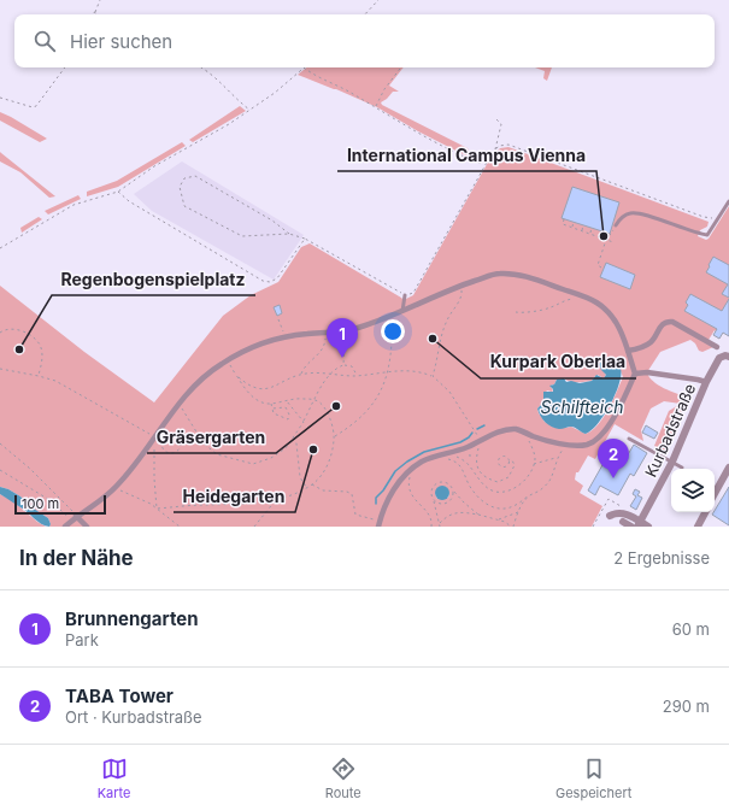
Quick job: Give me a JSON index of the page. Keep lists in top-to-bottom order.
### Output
{
  "streets": {
    "street": ["Kurbadstraße"]
  },
  "water": ["Schilfteich"],
  "places": [
    "International Campus Vienna",
    "Kurpark Oberlaa",
    "Regenbogenspielplatz",
    "Gräsergarten",
    "Heidegarten"
  ],
  "scale_bar": "100 m",
  "page": {
    "search": "Hier suchen",
    "pins": ["1", "2"],
    "scale": "100 m",
    "heading": ["In der Nähe", "2 Ergebnisse"],
    "list": [
      {
        "mark": "1",
        "name": "Brunnengarten",
        "note": "Park",
        "value": "60 m"
      },
      {
        "mark": "2",
        "name": "TABA Tower",
        "note": "Ort · Kurbadstraße",
        "value": "290 m"
      }
    ],
    "nav": ["Karte", "Route", "Gespeichert"]
  }
}
